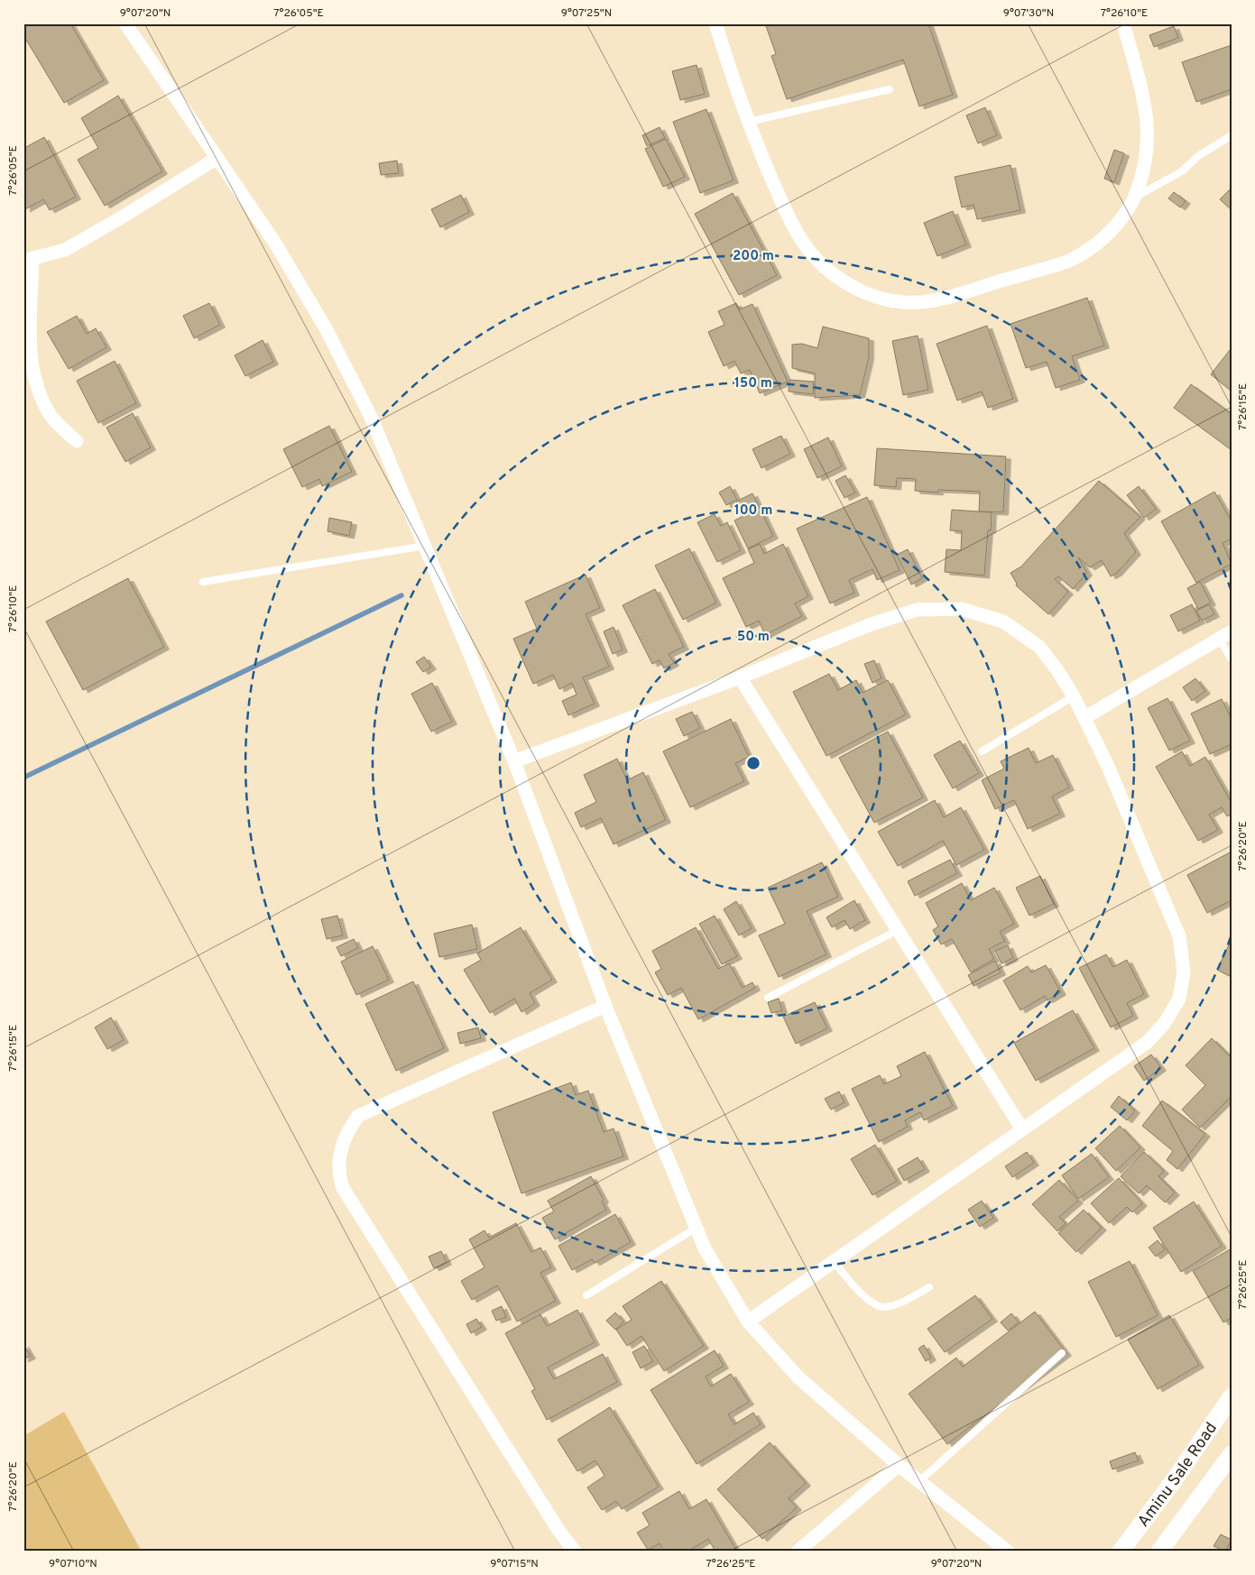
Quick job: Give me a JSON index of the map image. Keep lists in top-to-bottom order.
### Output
{
  "streets": {
    "street": ["Aminu Sale Road"]
  },
  "coordinates": [
    "9°07'20\"N",
    "7°26'05\"E",
    "9°07'25\"N",
    "9°07'30\"N",
    "7°26'10\"E",
    "7°26'15\"E",
    "7°26'20\"E",
    "7°26'25\"E",
    "9°07'10\"N",
    "9°07'15\"N"
  ],
  "rings": [
    "200 m",
    "150 m",
    "100 m",
    "50 m"
  ]
}
